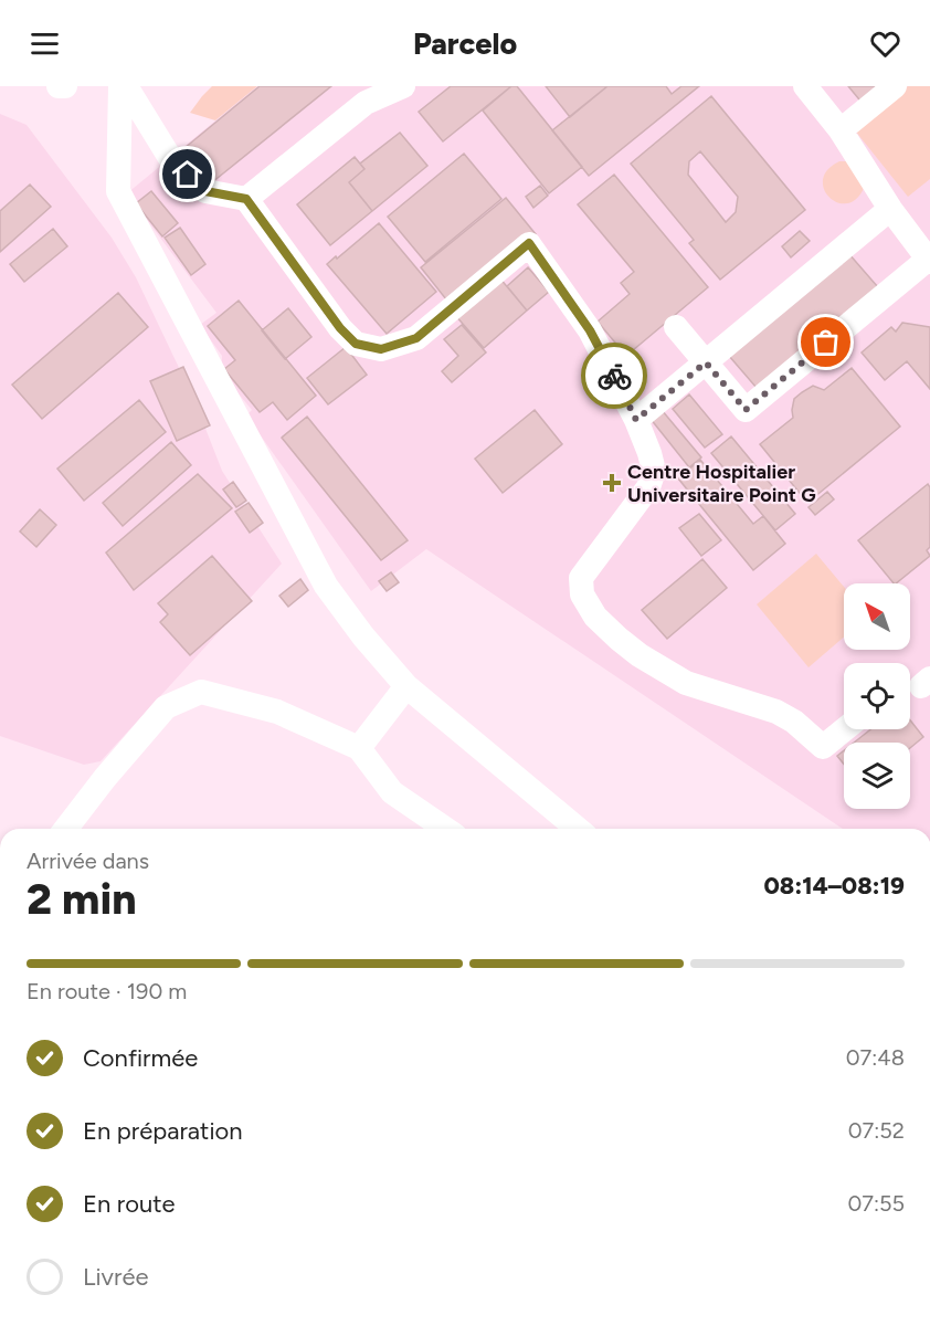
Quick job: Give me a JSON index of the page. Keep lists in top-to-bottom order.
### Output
{
  "places": {
    "health": ["Centre Hospitalier Universitaire Point G"]
  },
  "north": "top left",
  "page": {
    "header": "Parcelo",
    "heading": ["2 min", "Arrivée dans", "08:14–08:19"],
    "bar": "En route · 190 m",
    "list": [
      ["Confirmée", "07:48"],
      ["En préparation", "07:52"],
      ["En route", "07:55"],
      "Livrée"
    ]
  }
}
